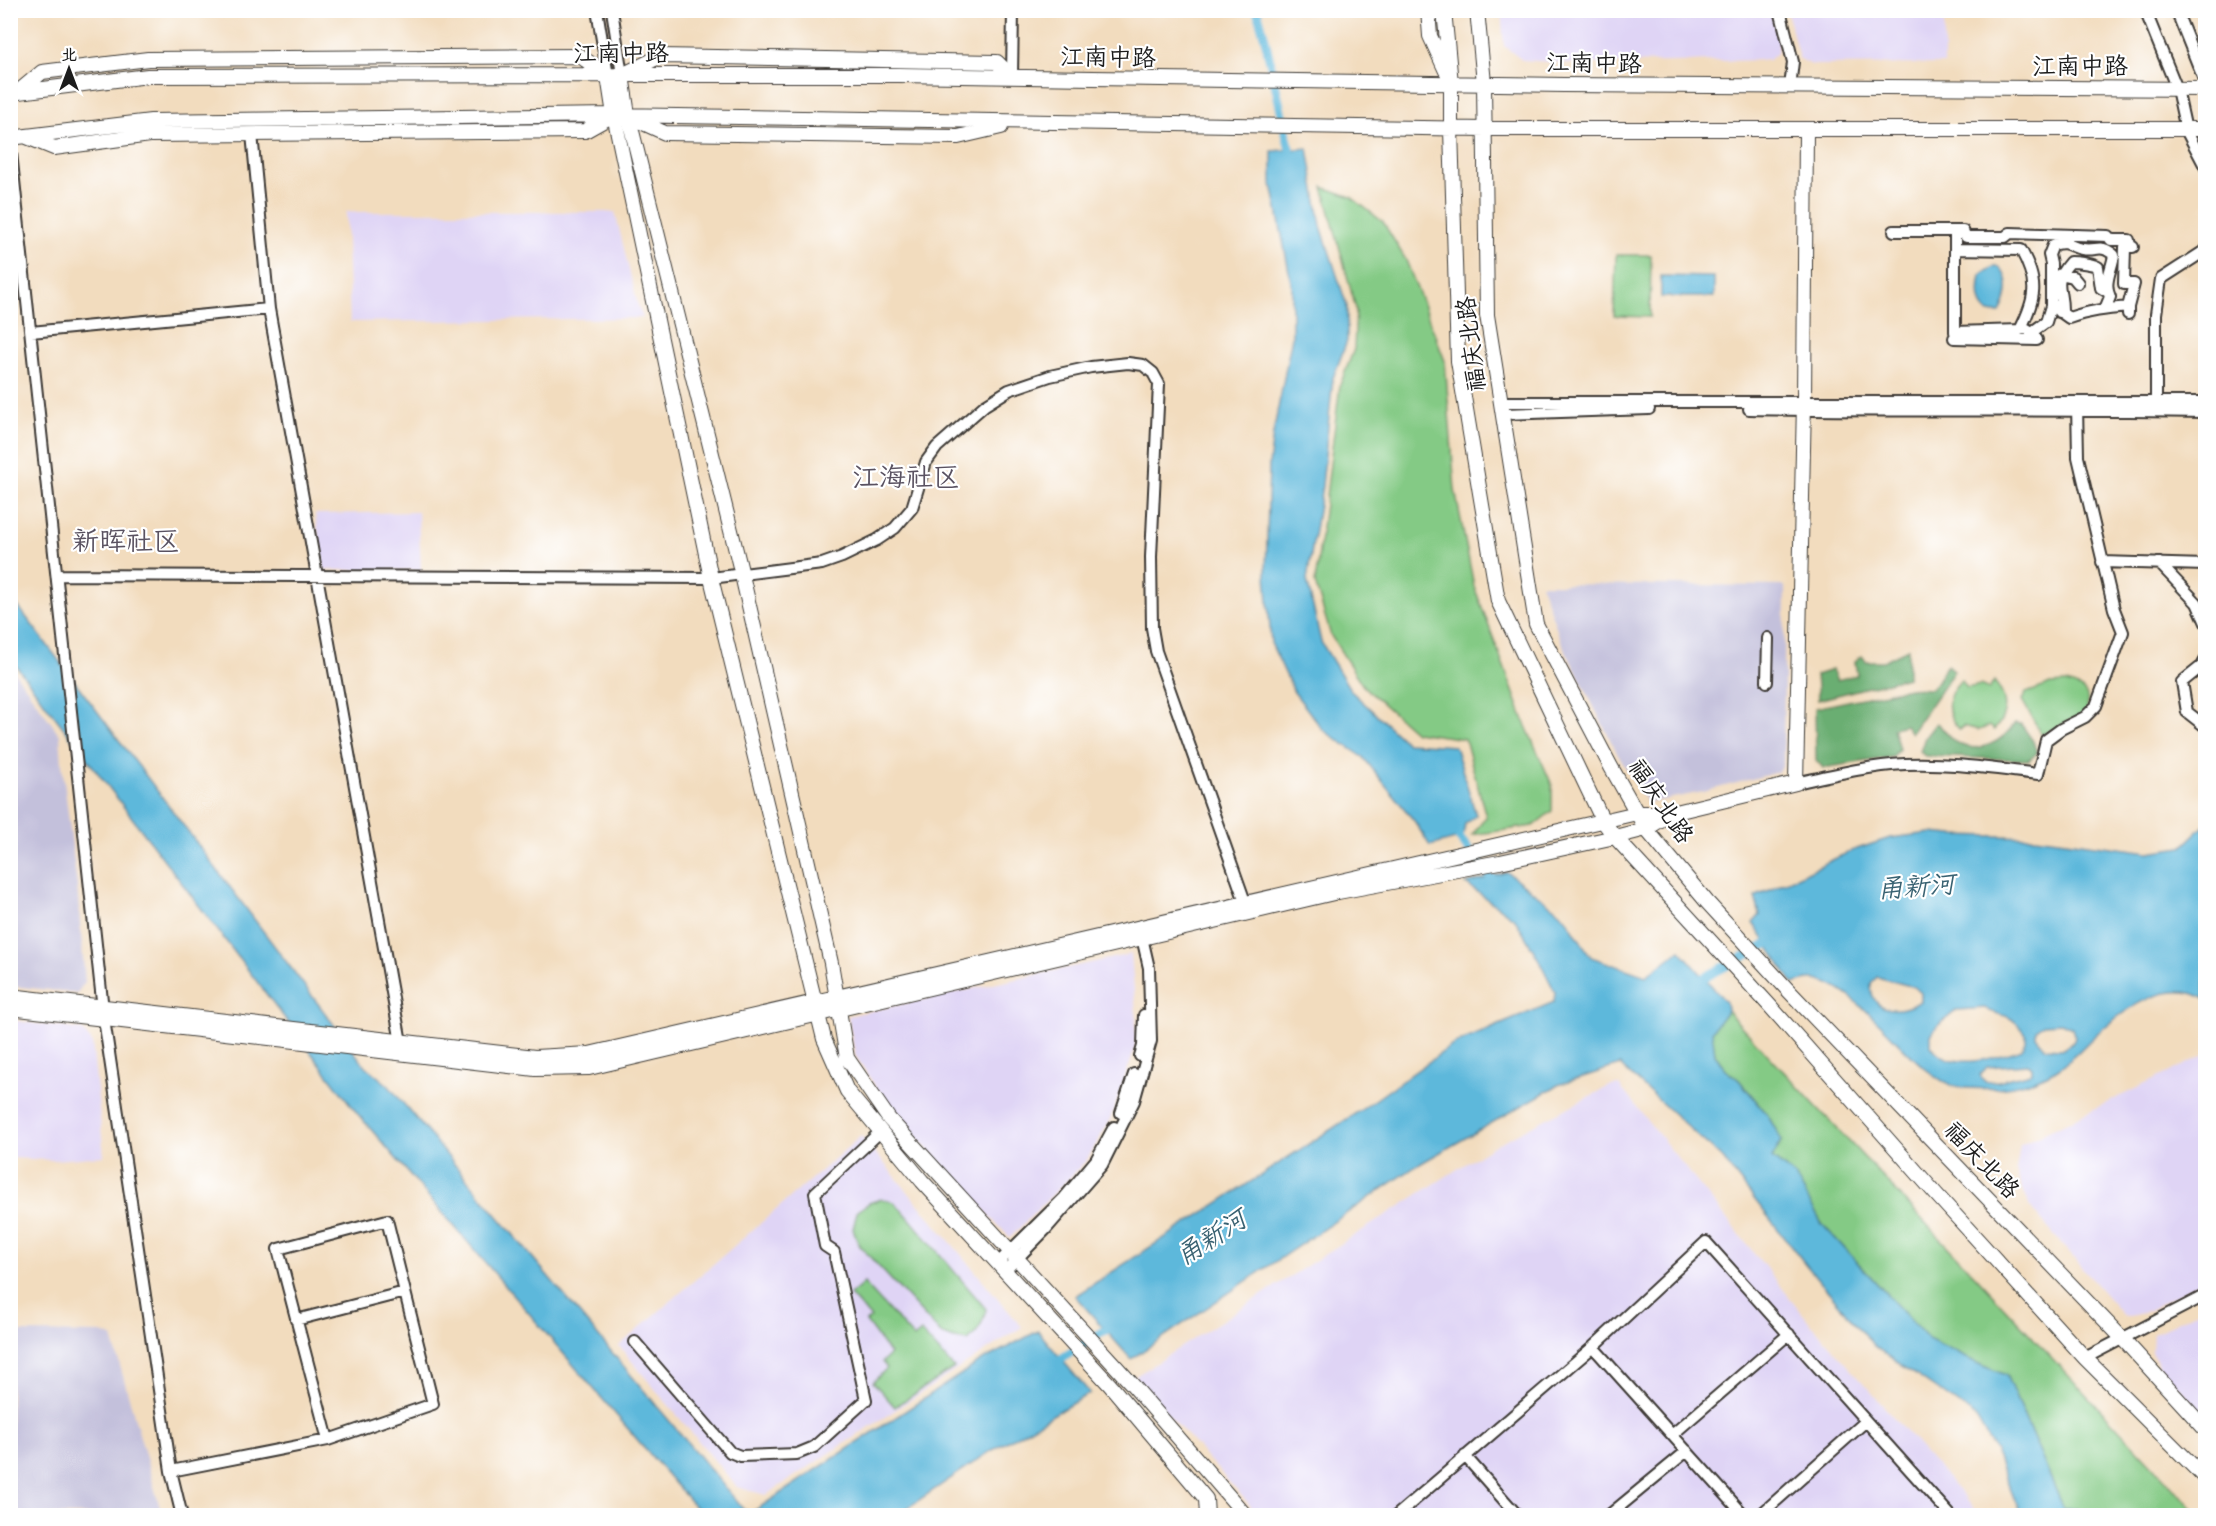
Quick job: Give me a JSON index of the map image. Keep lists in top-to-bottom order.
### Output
{
  "streets": {
    "main road": ["江南中路", "福庆北路"]
  },
  "crossings": [
    ["江南中路", "福庆北路"]
  ],
  "districts": ["江海社区", "新晖社区"],
  "water": ["甬新河"],
  "north": "top"
}
